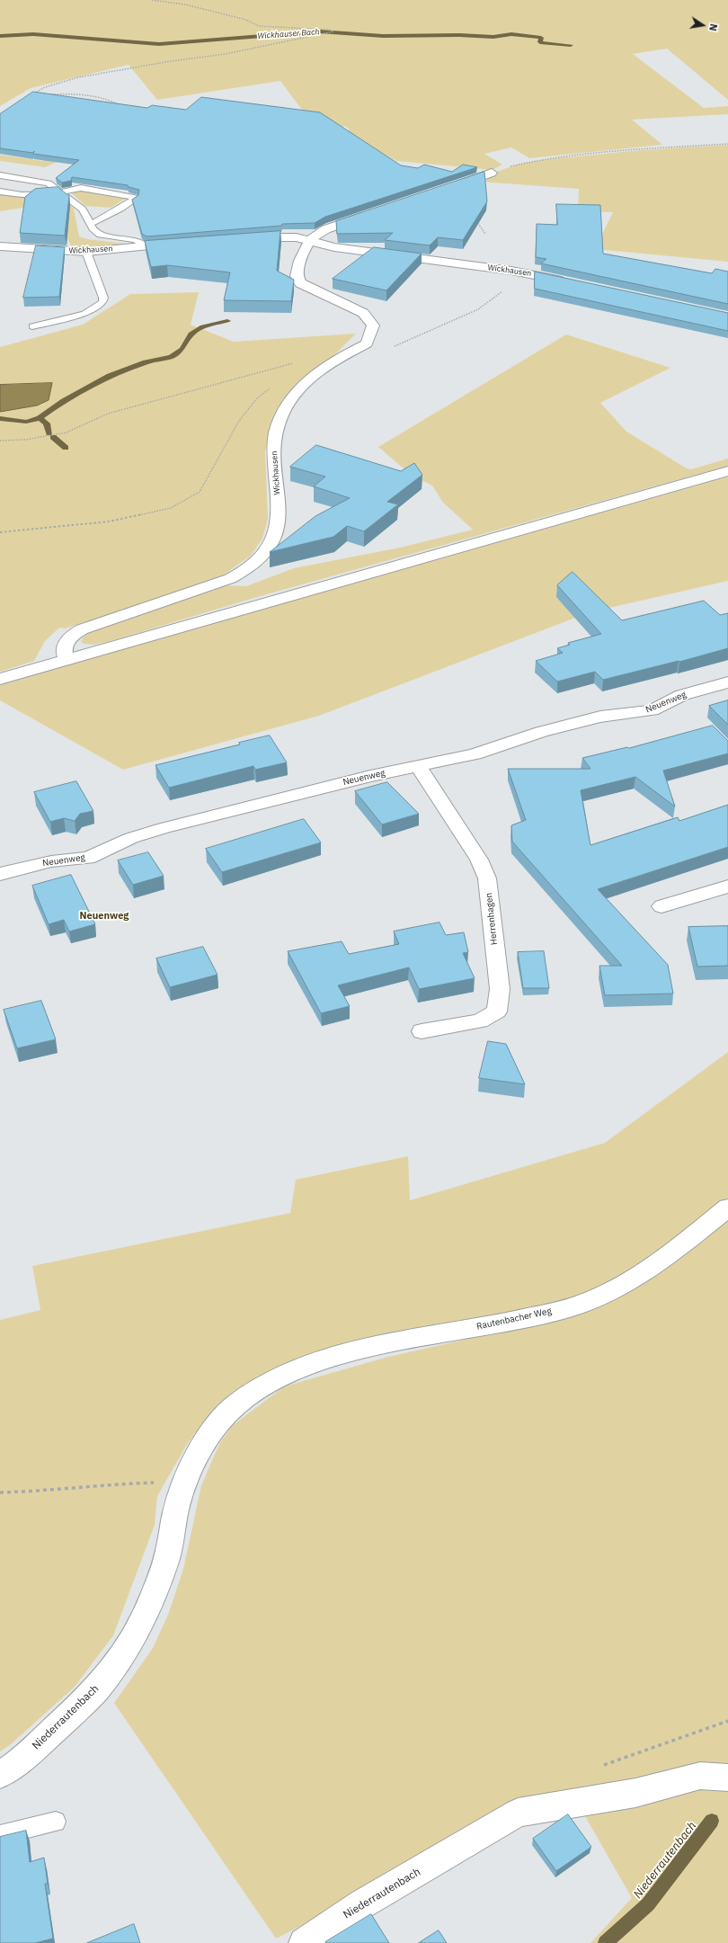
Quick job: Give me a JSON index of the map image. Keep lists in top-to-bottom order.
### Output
{
  "streets": {
    "street": [
      "Wickhausen",
      "Neuenweg",
      "Herrenhagen",
      "Rautenbacher Weg",
      "Niederrautenbach"
    ]
  },
  "crossings": [
    ["Neuenweg", "Herrenhagen"],
    ["Rautenbacher Weg", "Niederrautenbach"]
  ],
  "districts": ["Neuenweg"],
  "water": ["Wickhauser Bach", "Niederrautenbach"],
  "north": "right"
}
